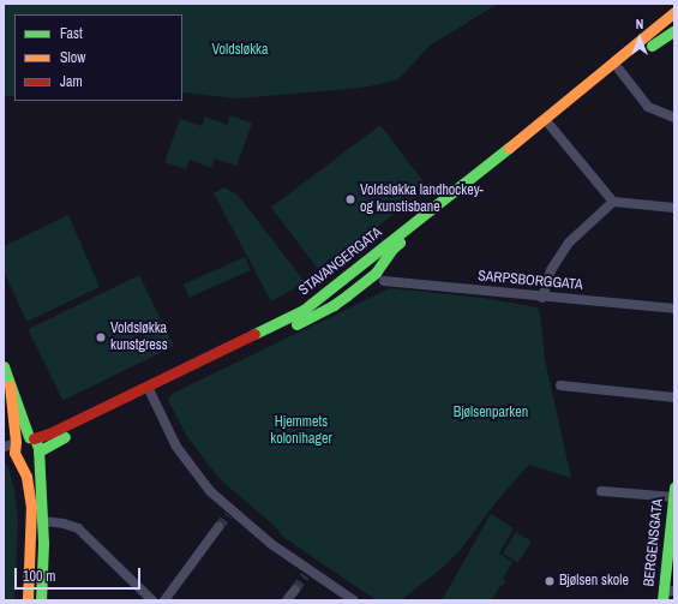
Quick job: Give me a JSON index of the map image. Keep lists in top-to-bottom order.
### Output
{
  "streets": {
    "main road": ["STAVANGERGATA", "BERGENSGATA"],
    "street": ["SARPSBORGGATA"]
  },
  "crossings": [
    ["STAVANGERGATA", "SARPSBORGGATA"]
  ],
  "parks": ["Voldsløkka", "Bjølsenparken", "Hjemmets kolonihager"],
  "places": ["Voldsløkka landhockey- og kunstisbane", "Voldsløkka kunstgress", "Bjølsen skole"],
  "legend": ["Fast", "Slow", "Jam"],
  "scale_bar": "100 m",
  "north": "top"
}
